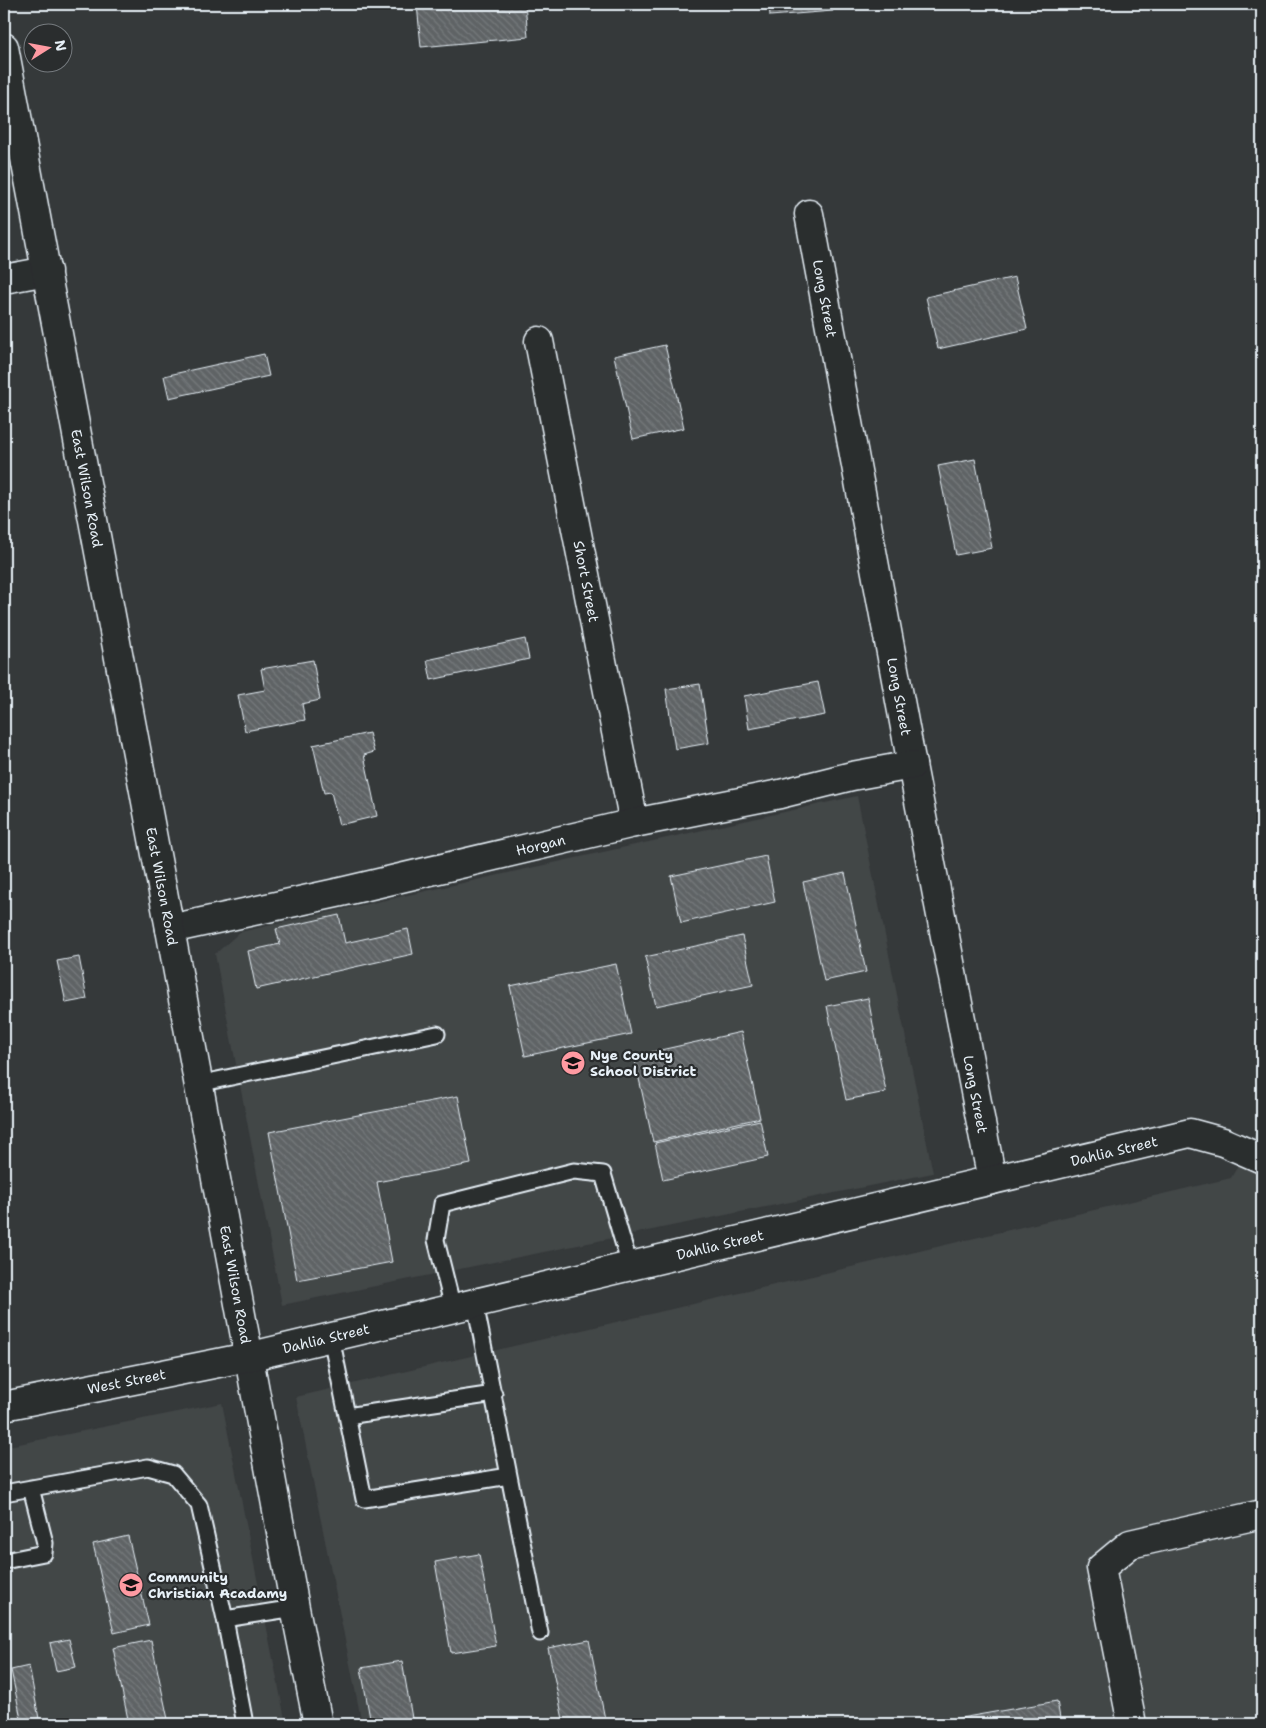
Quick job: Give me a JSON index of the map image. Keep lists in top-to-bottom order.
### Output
{
  "streets": {
    "street": [
      "Long Street",
      "East Wilson Road",
      "Short Street",
      "Horgan",
      "Dahlia Street",
      "West Street"
    ]
  },
  "crossings": [
    ["Long Street", "Horgan"],
    ["Long Street", "Dahlia Street"],
    ["East Wilson Road", "Horgan"],
    ["East Wilson Road", "Dahlia Street"],
    ["East Wilson Road", "West Street"],
    ["Short Street", "Horgan"],
    ["Dahlia Street", "West Street"]
  ],
  "places": {
    "school or university": ["Nye County School District", "Community Christian Acadamy"]
  },
  "north": "right"
}
